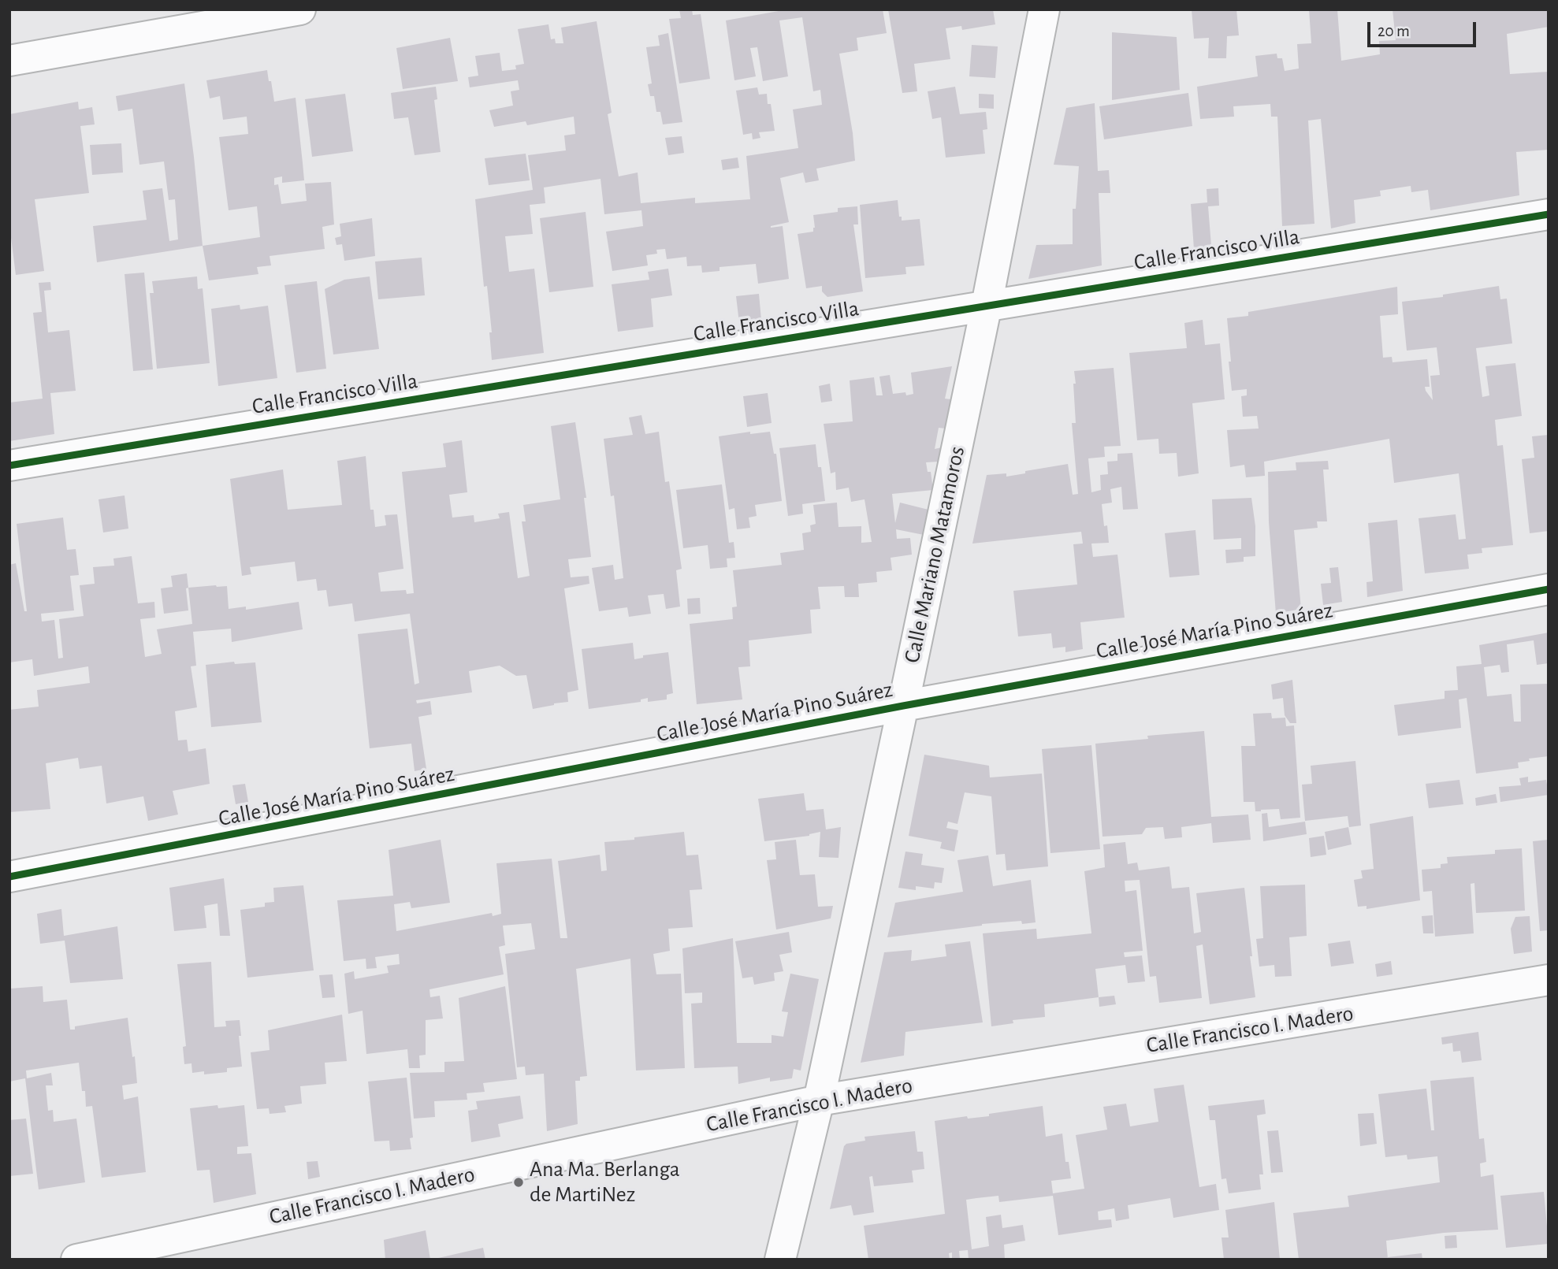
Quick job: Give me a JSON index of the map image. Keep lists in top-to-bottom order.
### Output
{
  "streets": {
    "street": [
      "Calle Francisco Villa",
      "Calle Mariano Matamoros",
      "Calle José María Pino Suárez",
      "Calle Francisco I. Madero"
    ]
  },
  "crossings": [
    ["Calle Francisco Villa", "Calle Mariano Matamoros"],
    ["Calle Mariano Matamoros", "Calle José María Pino Suárez"],
    ["Calle Mariano Matamoros", "Calle Francisco I. Madero"]
  ],
  "places": ["Ana Ma. Berlanga de MartiNez"],
  "scale_bar": "20 m"
}
